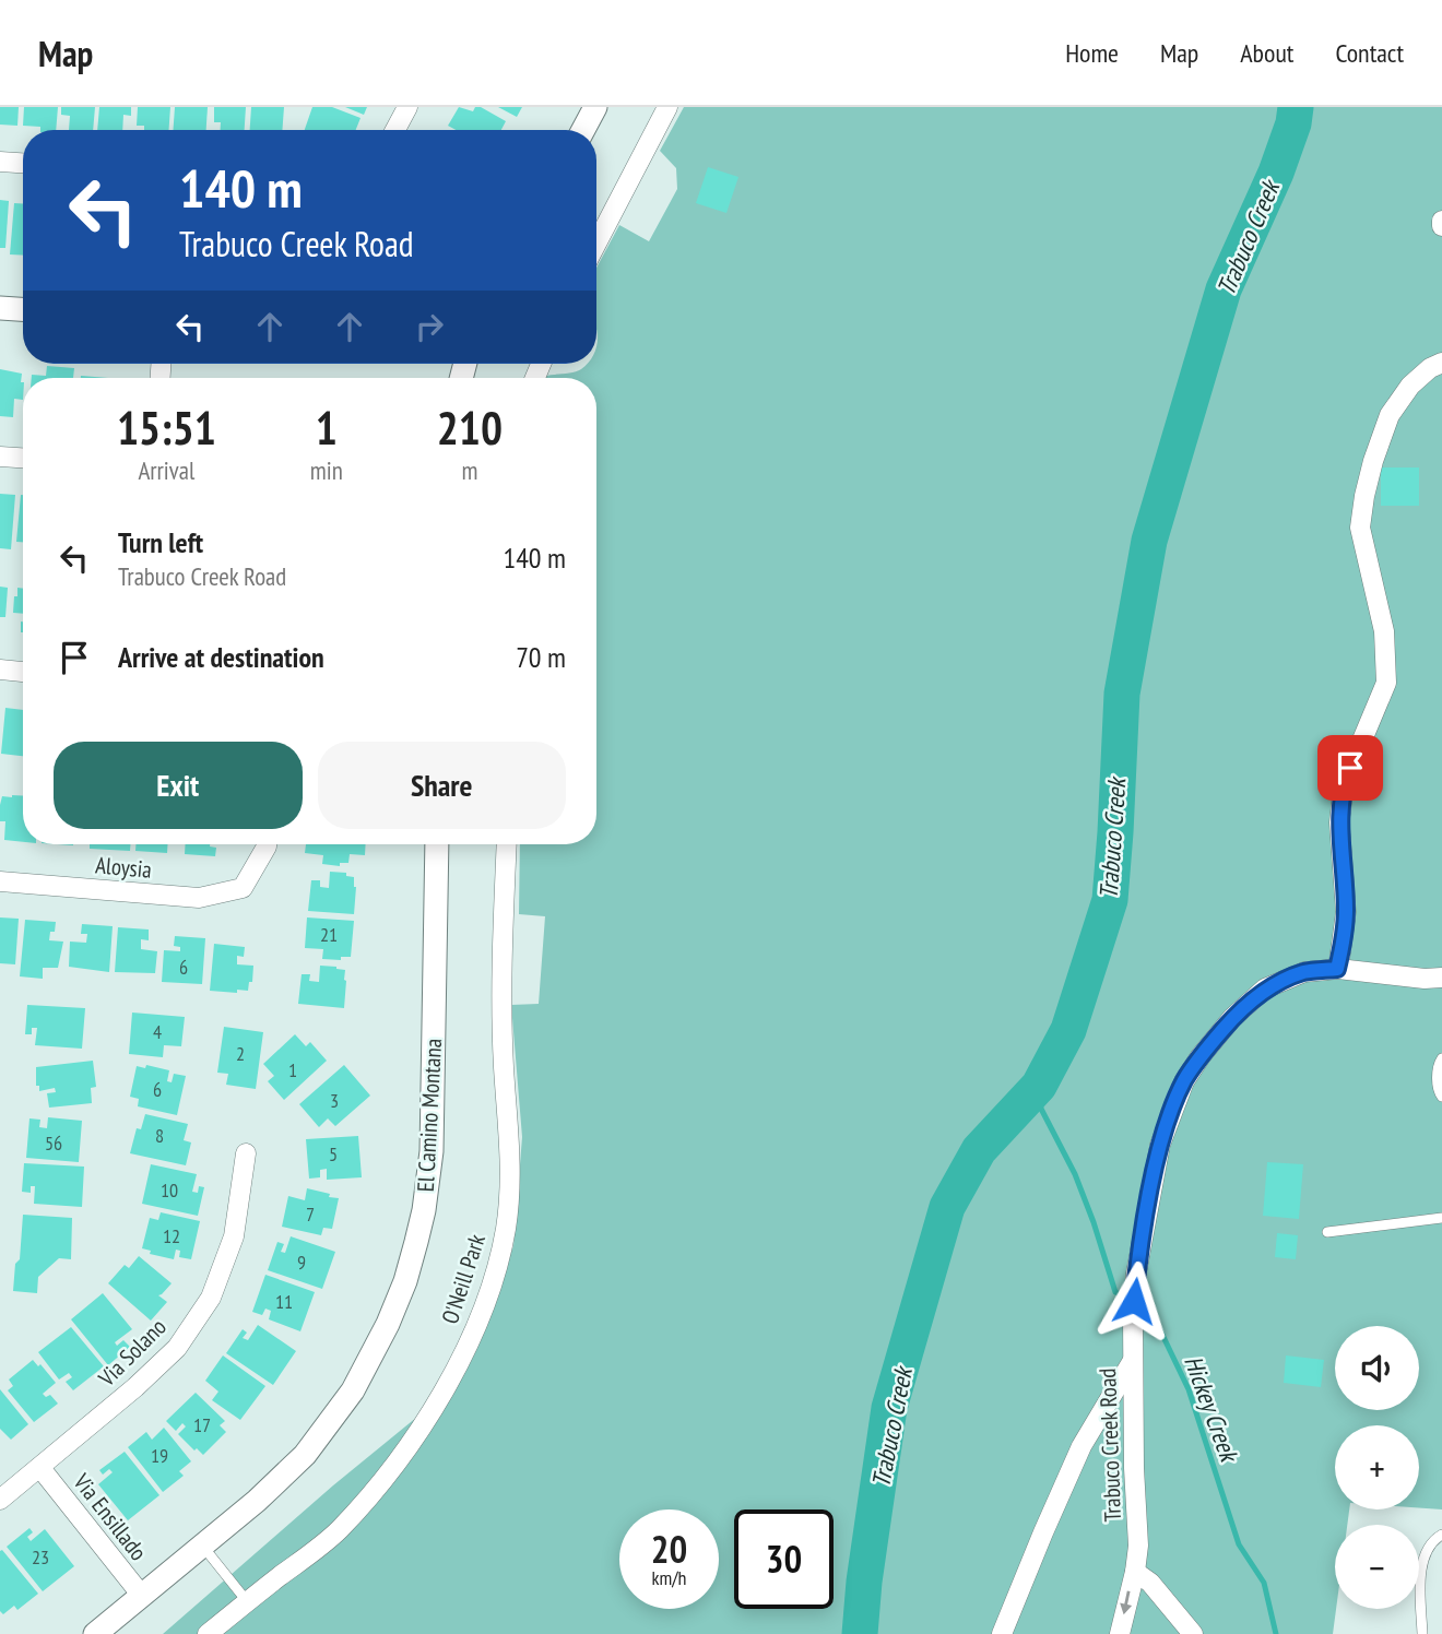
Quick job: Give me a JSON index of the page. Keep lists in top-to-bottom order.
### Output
{
  "streets": {
    "street": [
      "Aloysia",
      "El Camino Montana",
      "O'Neill Park",
      "Via Solano",
      "Trabuco Creek Road",
      "Via Ensillado"
    ]
  },
  "crossings": [
    ["El Camino Montana", "Via Ensillado"],
    ["Via Solano", "Via Ensillado"]
  ],
  "water": ["Trabuco Creek", "Hickey Creek"],
  "house_numbers": [
    "21",
    "6",
    "4",
    "2",
    "1",
    "6",
    "3",
    "8",
    "56",
    "5",
    "10",
    "7",
    "12",
    "9",
    "11",
    "17",
    "19",
    "23"
  ],
  "page": {
    "header": "Map",
    "nav": [
      "Home",
      "Map",
      "About",
      "Contact"
    ],
    "turn": ["140 m", "Trabuco Creek Road"],
    "eta": [
      "15:51",
      "Arrival",
      "1",
      "min",
      "210",
      "m"
    ],
    "list": [
      {
        "name": "Turn left",
        "note": "Trabuco Creek Road",
        "value": "140 m"
      },
      {
        "name": "Arrive at destination",
        "value": "70 m"
      }
    ],
    "buttons": ["Exit", "Share"],
    "map_buttons": ["+", "−"],
    "speed": "20 km/h",
    "limit": "30"
  }
}
